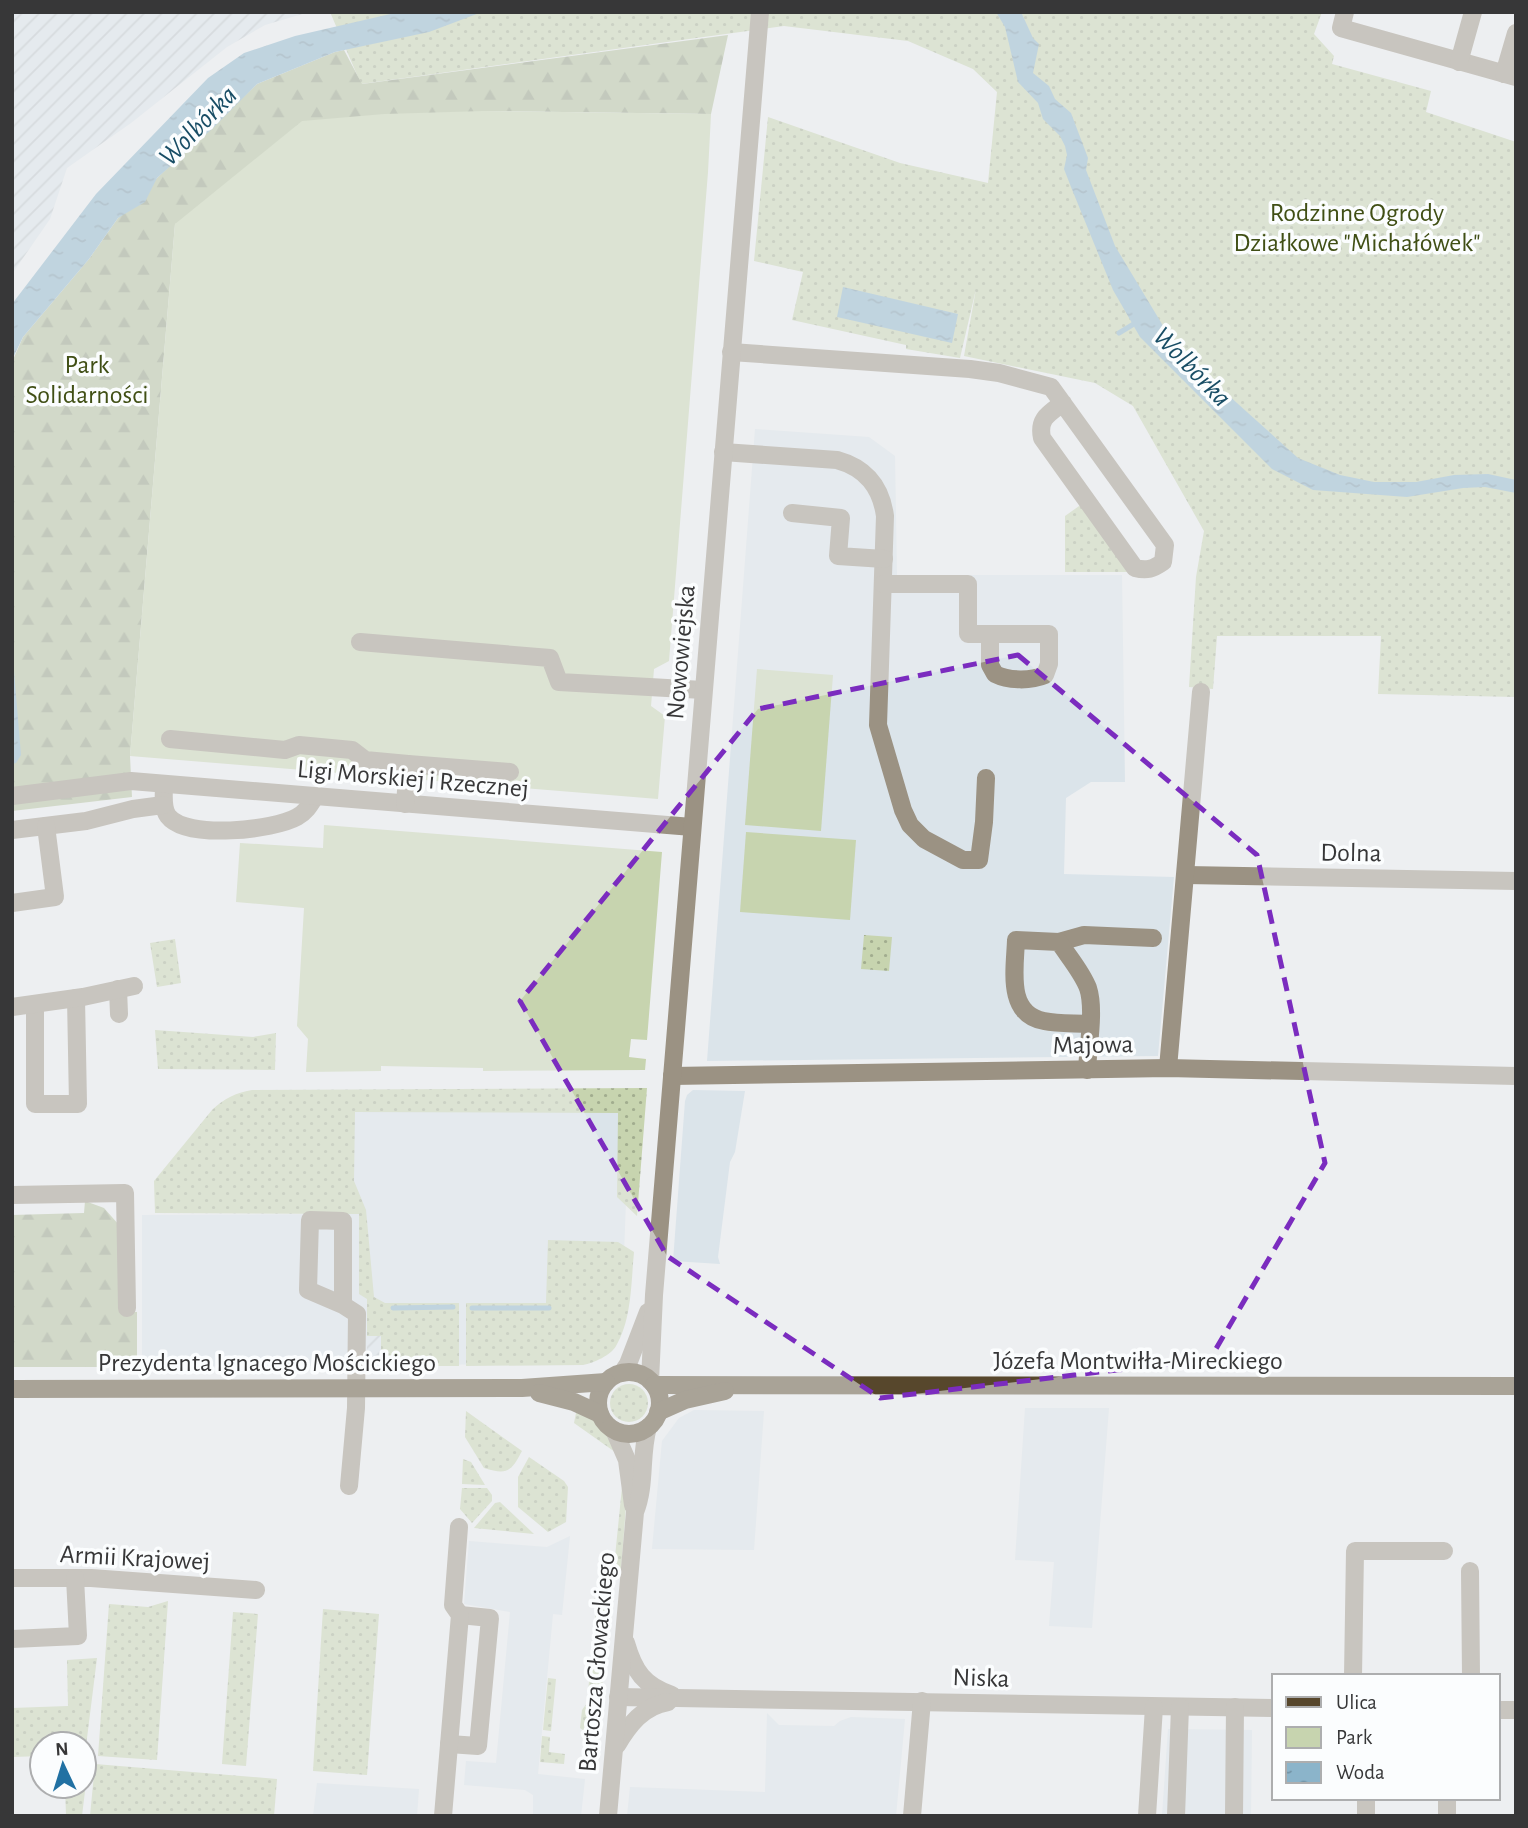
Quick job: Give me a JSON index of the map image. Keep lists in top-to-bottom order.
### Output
{
  "streets": {
    "main road": ["Józefa Montwiłła-Mireckiego", "Prezydenta Ignacego Mościckiego"],
    "street": [
      "Nowowiejska",
      "Ligi Morskiej i Rzecznej",
      "Dolna",
      "Majowa",
      "Armii Krajowej",
      "Bartosza Głowackiego",
      "Niska"
    ]
  },
  "crossings": [
    ["Nowowiejska", "Ligi Morskiej i Rzecznej"],
    ["Nowowiejska", "Majowa"],
    ["Nowowiejska", "Józefa Montwiłła-Mireckiego"],
    ["Nowowiejska", "Prezydenta Ignacego Mościckiego"],
    ["Nowowiejska", "Bartosza Głowackiego"],
    ["Józefa Montwiłła-Mireckiego", "Prezydenta Ignacego Mościckiego"],
    ["Józefa Montwiłła-Mireckiego", "Bartosza Głowackiego"],
    ["Prezydenta Ignacego Mościckiego", "Bartosza Głowackiego"],
    ["Bartosza Głowackiego", "Niska"]
  ],
  "water": ["Wolbórka"],
  "parks": ["Rodzinne Ogrody Działkowe \"Michałówek\"", "Park Solidarności"],
  "legend": ["Ulica", "Park", "Woda"],
  "north": "top"
}
